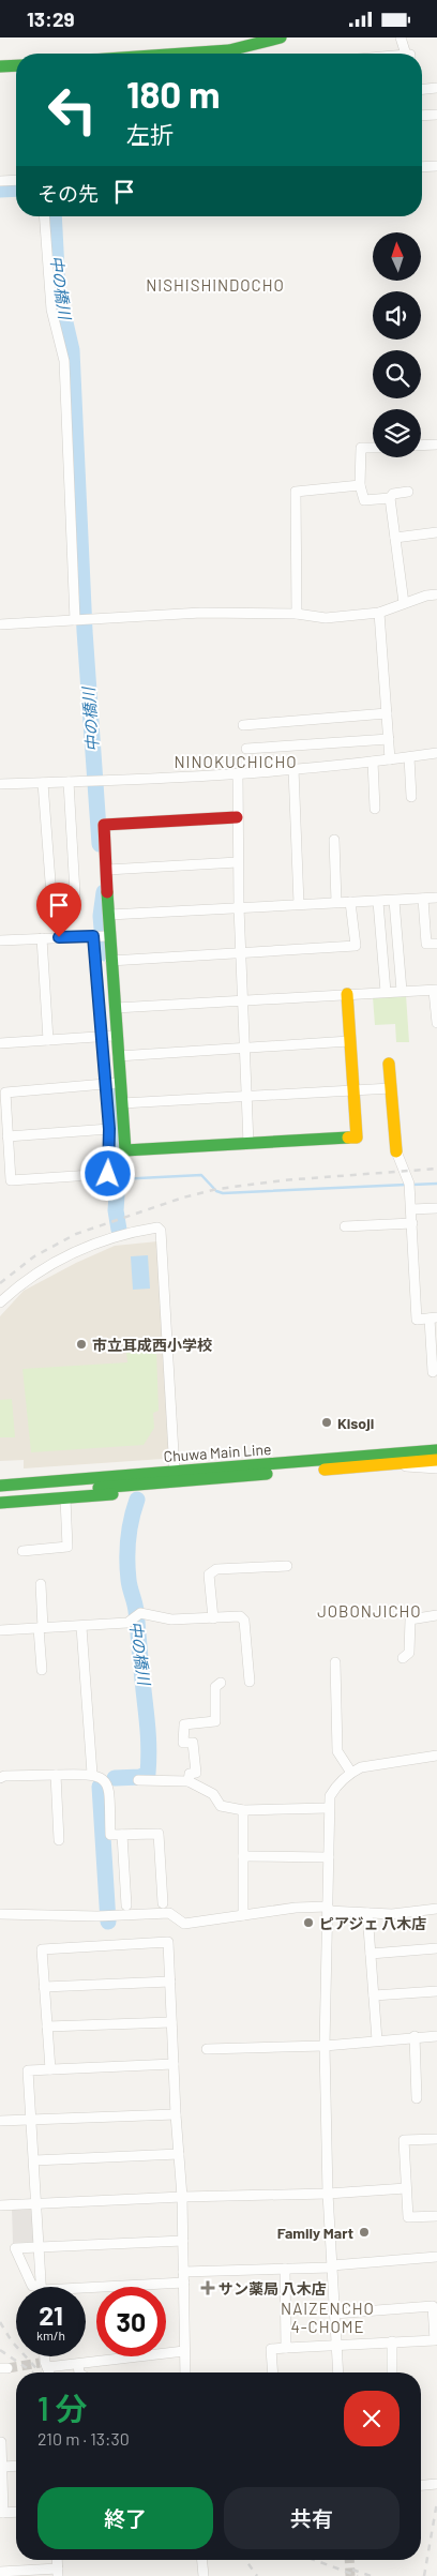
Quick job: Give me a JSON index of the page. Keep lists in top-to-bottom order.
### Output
{
  "streets": {
    "main road": ["Chuwa Main Line"]
  },
  "districts": [
    "NISHISHINDOCHO",
    "NINOKUCHICHO",
    "JOBONJICHO",
    "NAIZENCHO 4-CHOME"
  ],
  "water": ["中の橋川"],
  "places": {
    "other": [
      "市立耳成西小学校",
      "Kisoji",
      "ピアジェ 八木店",
      "Family Mart"
    ],
    "health": ["サン薬局 八木店"]
  },
  "north": "top",
  "page": {
    "status": "13:29",
    "turn": ["180 m", "左折"],
    "then": "その先",
    "speed": "21 km/h",
    "limit": "30",
    "heading": ["1 分", "210 m · 13:30"],
    "buttons": ["終了", "共有"]
  }
}
